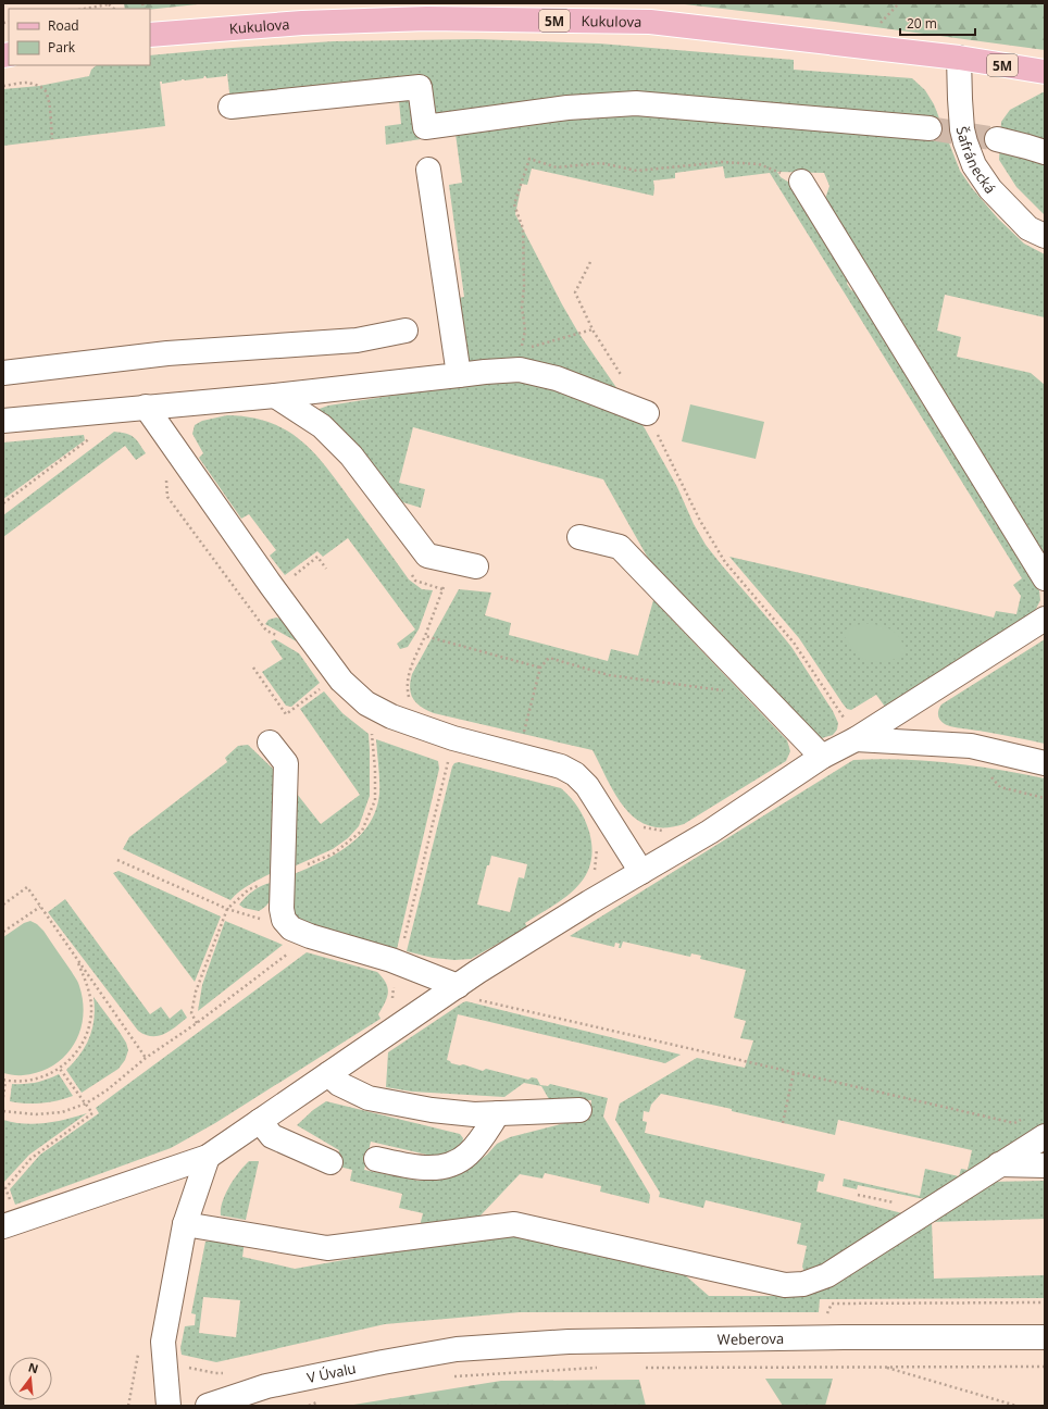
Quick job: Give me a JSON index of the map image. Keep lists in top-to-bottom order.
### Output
{
  "streets": {
    "main road": ["5M", "Kukulova"],
    "street": ["Šafránecká", "Weberova", "V Úvalu"]
  },
  "crossings": [
    ["Kukulova", "Šafránecká"],
    ["Weberova", "V Úvalu"]
  ],
  "legend": ["Road", "Park"],
  "scale_bar": "20 m",
  "north": "top"
}
